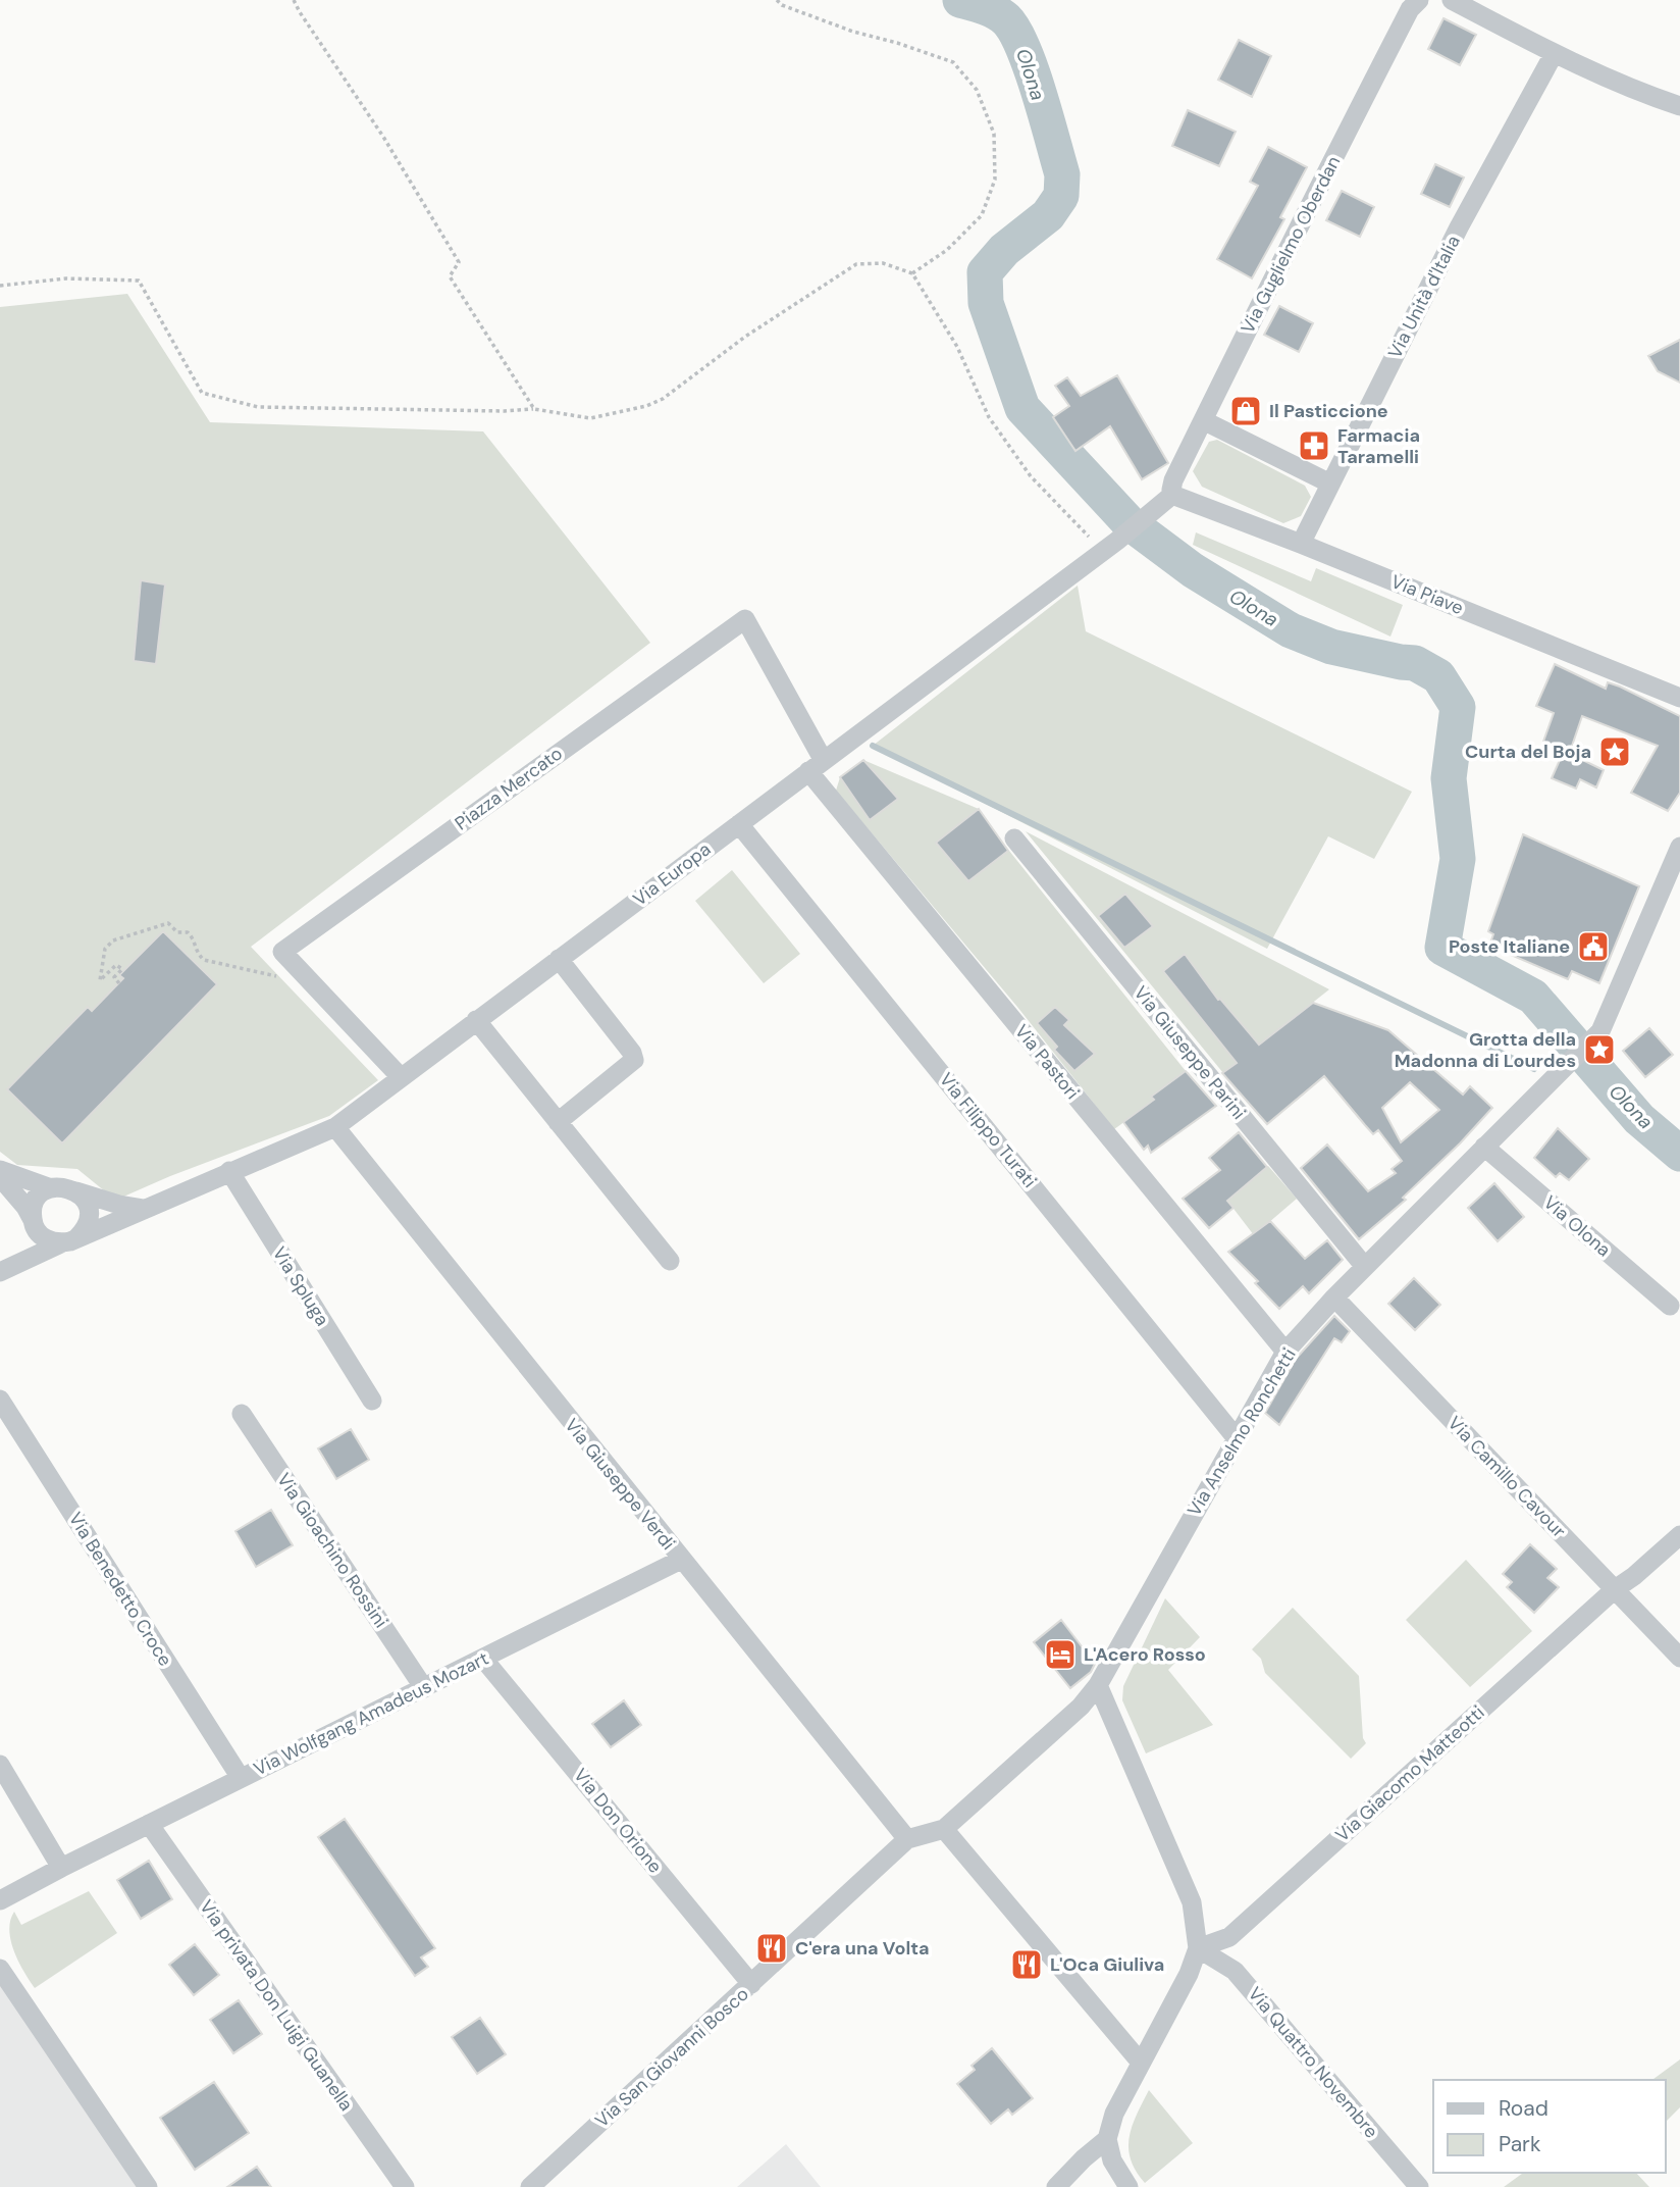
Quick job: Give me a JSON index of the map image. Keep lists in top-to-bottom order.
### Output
{
  "streets": {
    "street": [
      "Via Guglielmo Oberdan",
      "Via Unità d'Italia",
      "Via Piave",
      "Piazza Mercato",
      "Via Europa",
      "Via Giuseppe Parini",
      "Via Pastori",
      "Via Filippo Turati",
      "Via Olona",
      "Via Spluga",
      "Via Anselmo Ronchetti",
      "Via Camillo Cavour",
      "Via Giuseppe Verdi",
      "Via Gioachino Rossini",
      "Via Benedetto Croce",
      "Via Wolfgang Amadeus Mozart",
      "Via Giacomo Matteotti",
      "Via Don Orione",
      "Via privata Don Luigi Guanella",
      "Via San Giovanni Bosco",
      "Via Quattro Novembre"
    ]
  },
  "crossings": [
    ["Via Guglielmo Oberdan", "Via Piave"],
    ["Via Guglielmo Oberdan", "Via Europa"],
    ["Via Unità d'Italia", "Via Piave"],
    ["Via Piave", "Via Europa"],
    ["Piazza Mercato", "Via Europa"],
    ["Piazza Mercato", "Via Pastori"],
    ["Via Europa", "Via Pastori"],
    ["Via Europa", "Via Filippo Turati"],
    ["Via Europa", "Via Spluga"],
    ["Via Europa", "Via Giuseppe Verdi"],
    ["Via Giuseppe Parini", "Via Anselmo Ronchetti"],
    ["Via Pastori", "Via Anselmo Ronchetti"],
    ["Via Filippo Turati", "Via Anselmo Ronchetti"],
    ["Via Olona", "Via Anselmo Ronchetti"],
    ["Via Anselmo Ronchetti", "Via Camillo Cavour"],
    ["Via Anselmo Ronchetti", "Via Giuseppe Verdi"],
    ["Via Anselmo Ronchetti", "Via San Giovanni Bosco"],
    ["Via Camillo Cavour", "Via Giacomo Matteotti"],
    ["Via Giuseppe Verdi", "Via Wolfgang Amadeus Mozart"],
    ["Via Giuseppe Verdi", "Via San Giovanni Bosco"],
    ["Via Gioachino Rossini", "Via Wolfgang Amadeus Mozart"],
    ["Via Benedetto Croce", "Via Wolfgang Amadeus Mozart"],
    ["Via Wolfgang Amadeus Mozart", "Via Don Orione"],
    ["Via Wolfgang Amadeus Mozart", "Via privata Don Luigi Guanella"],
    ["Via Giacomo Matteotti", "Via Quattro Novembre"],
    ["Via Don Orione", "Via San Giovanni Bosco"]
  ],
  "water": ["Olona"],
  "places": {
    "shop": ["Il Pasticcione"],
    "pharmacy": ["Farmacia Taramelli"],
    "place": ["Curta del Boja", "Grotta della Madonna di Lourdes"],
    "public building": ["Poste Italiane"],
    "hotel": ["L'Acero Rosso"],
    "restaurant": ["C'era una Volta", "L'Oca Giuliva"]
  },
  "legend": ["Road", "Park"]
}
